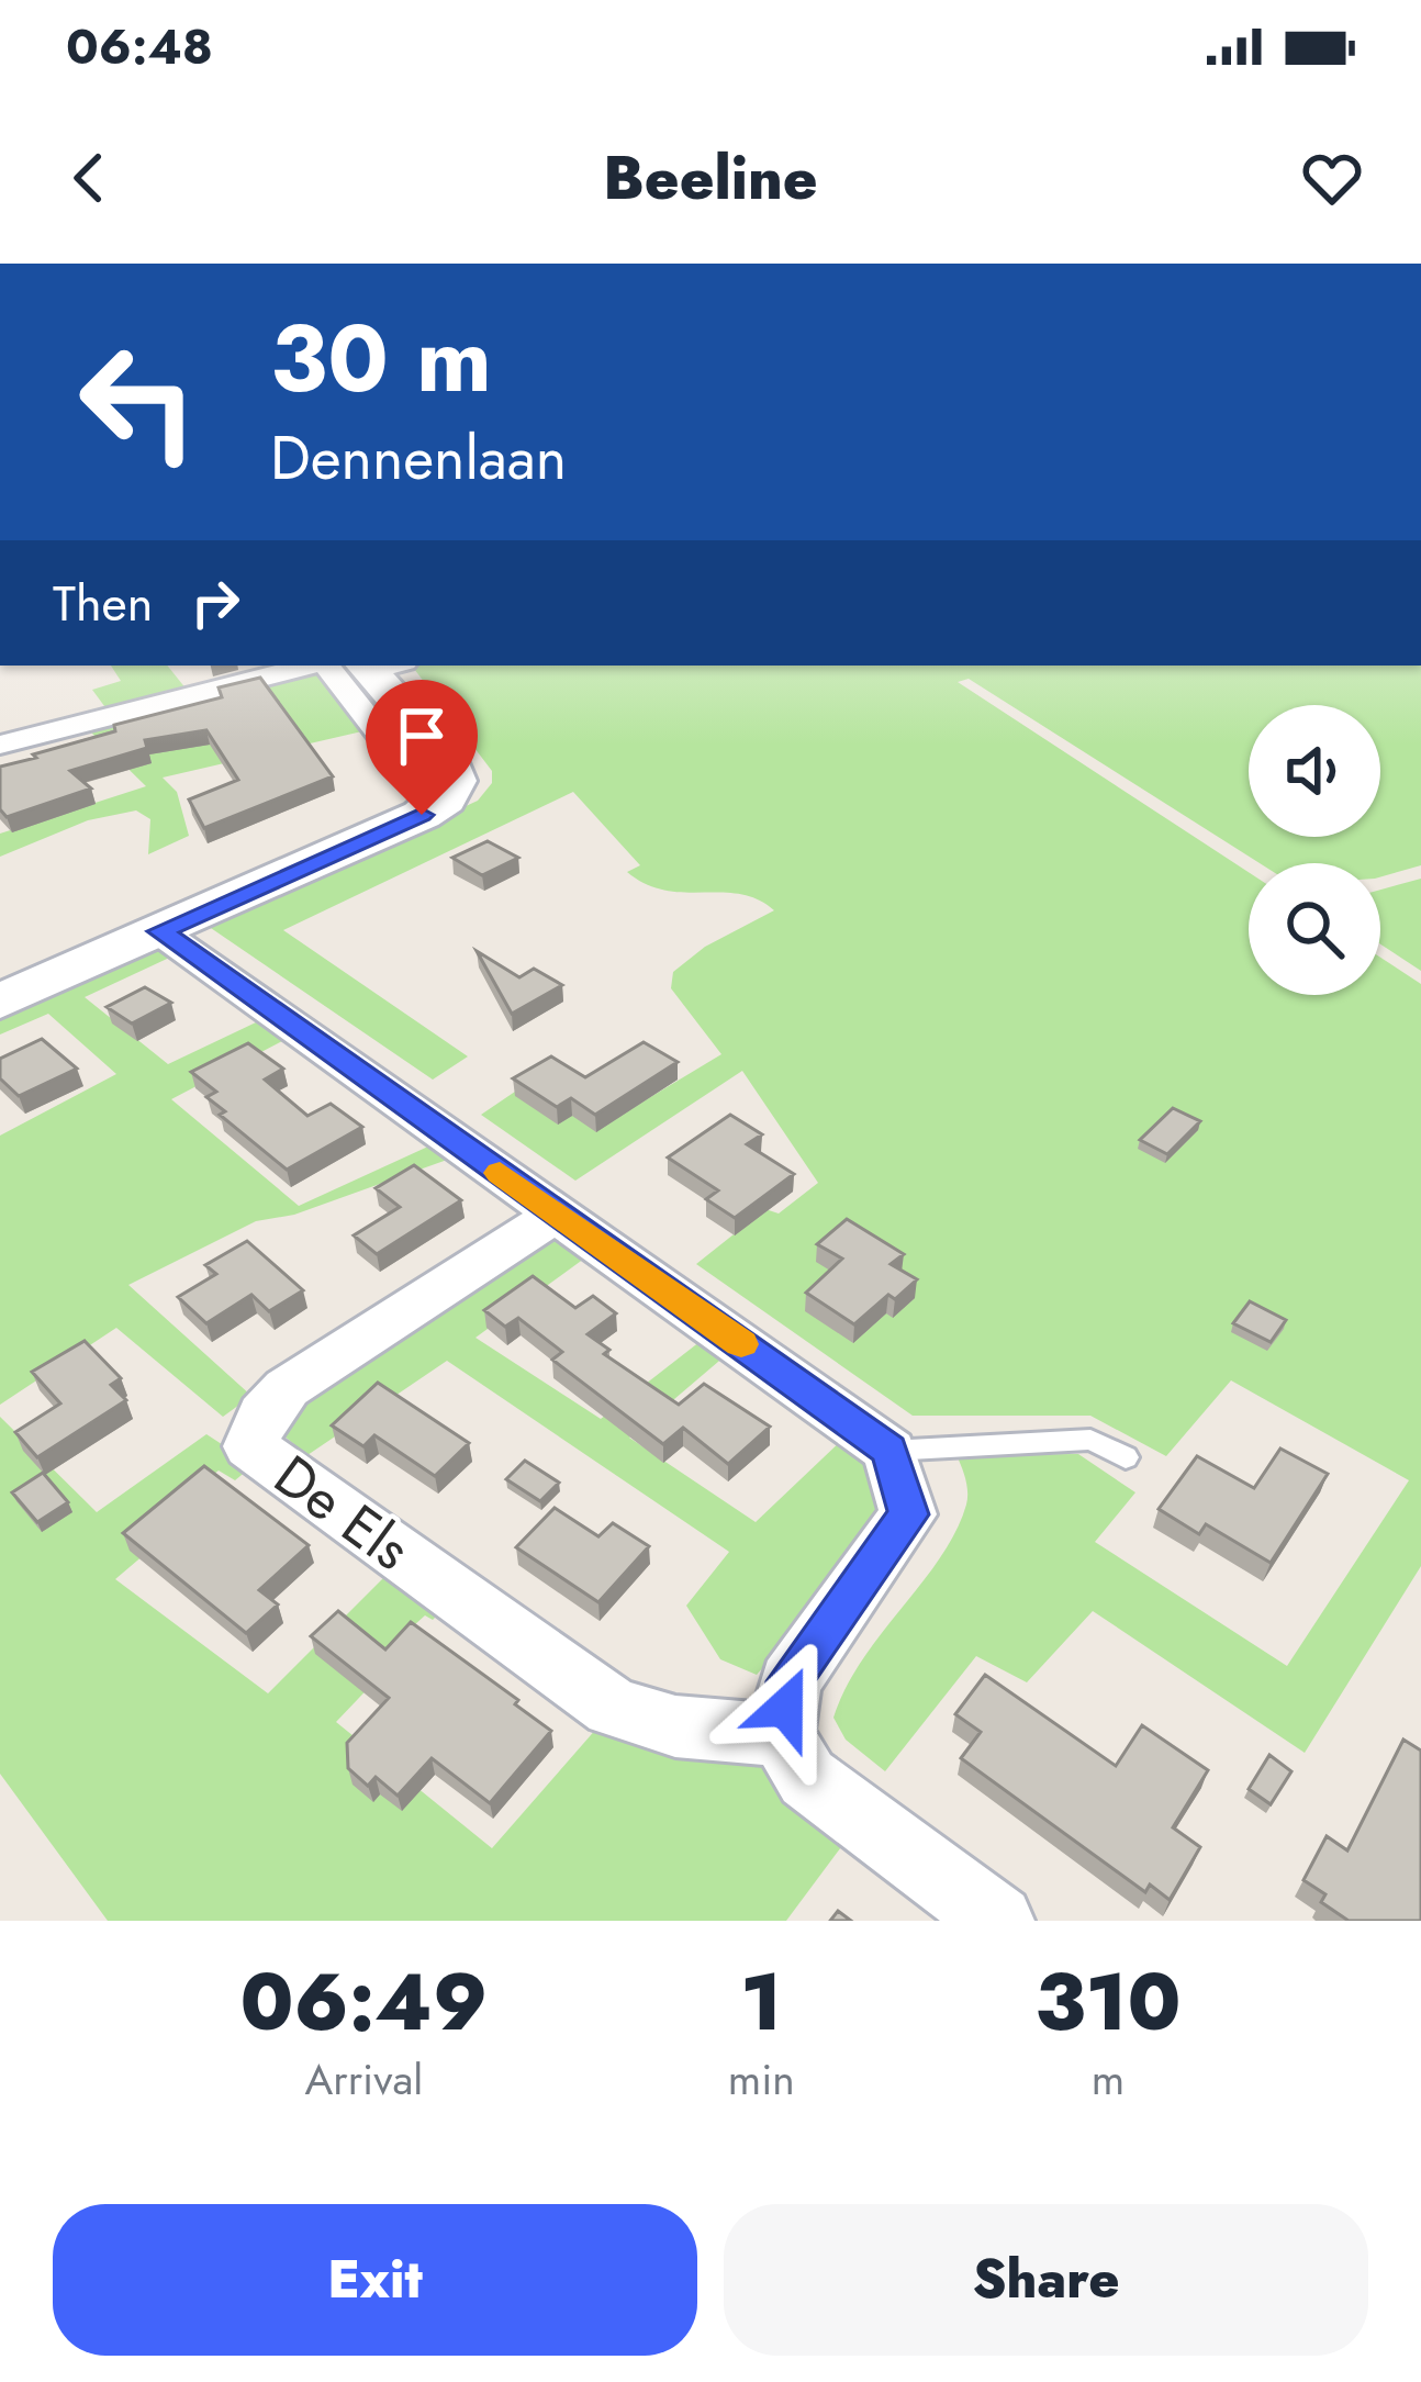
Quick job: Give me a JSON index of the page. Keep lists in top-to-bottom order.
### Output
{
  "streets": {
    "street": ["De Els"]
  },
  "page": {
    "status": "06:48",
    "header": "Beeline",
    "turn": ["30 m", "Dennenlaan"],
    "then": "Then",
    "eta": [
      "06:49",
      "Arrival",
      "1",
      "min",
      "310",
      "m"
    ],
    "buttons": ["Exit", "Share"]
  }
}
